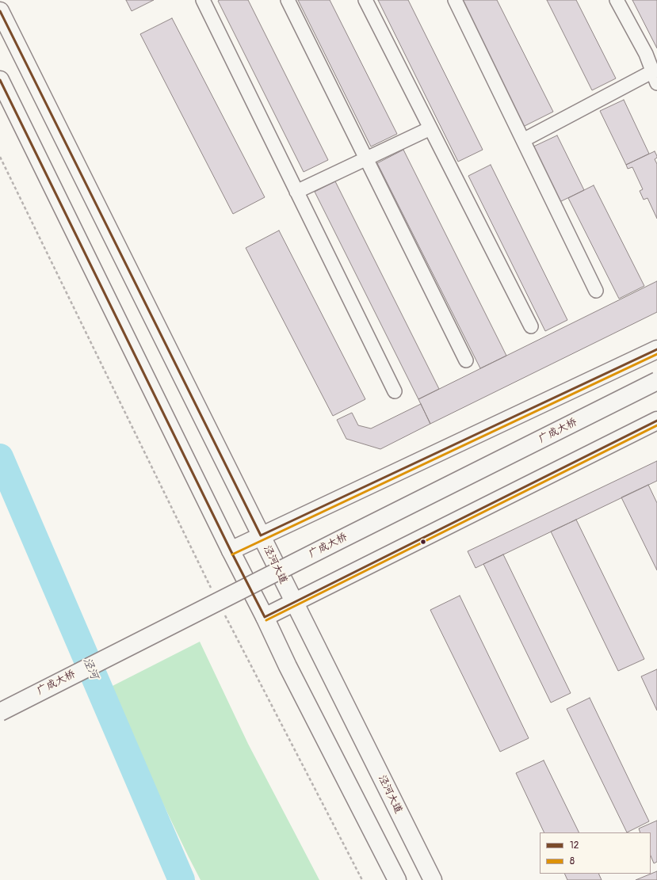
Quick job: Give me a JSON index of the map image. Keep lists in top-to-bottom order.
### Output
{
  "streets": {
    "main road": ["广成大桥", "泾河大道"]
  },
  "water": ["泾河"],
  "lines": ["transit line 12", "transit line 8"],
  "legend": ["12", "8"]
}
